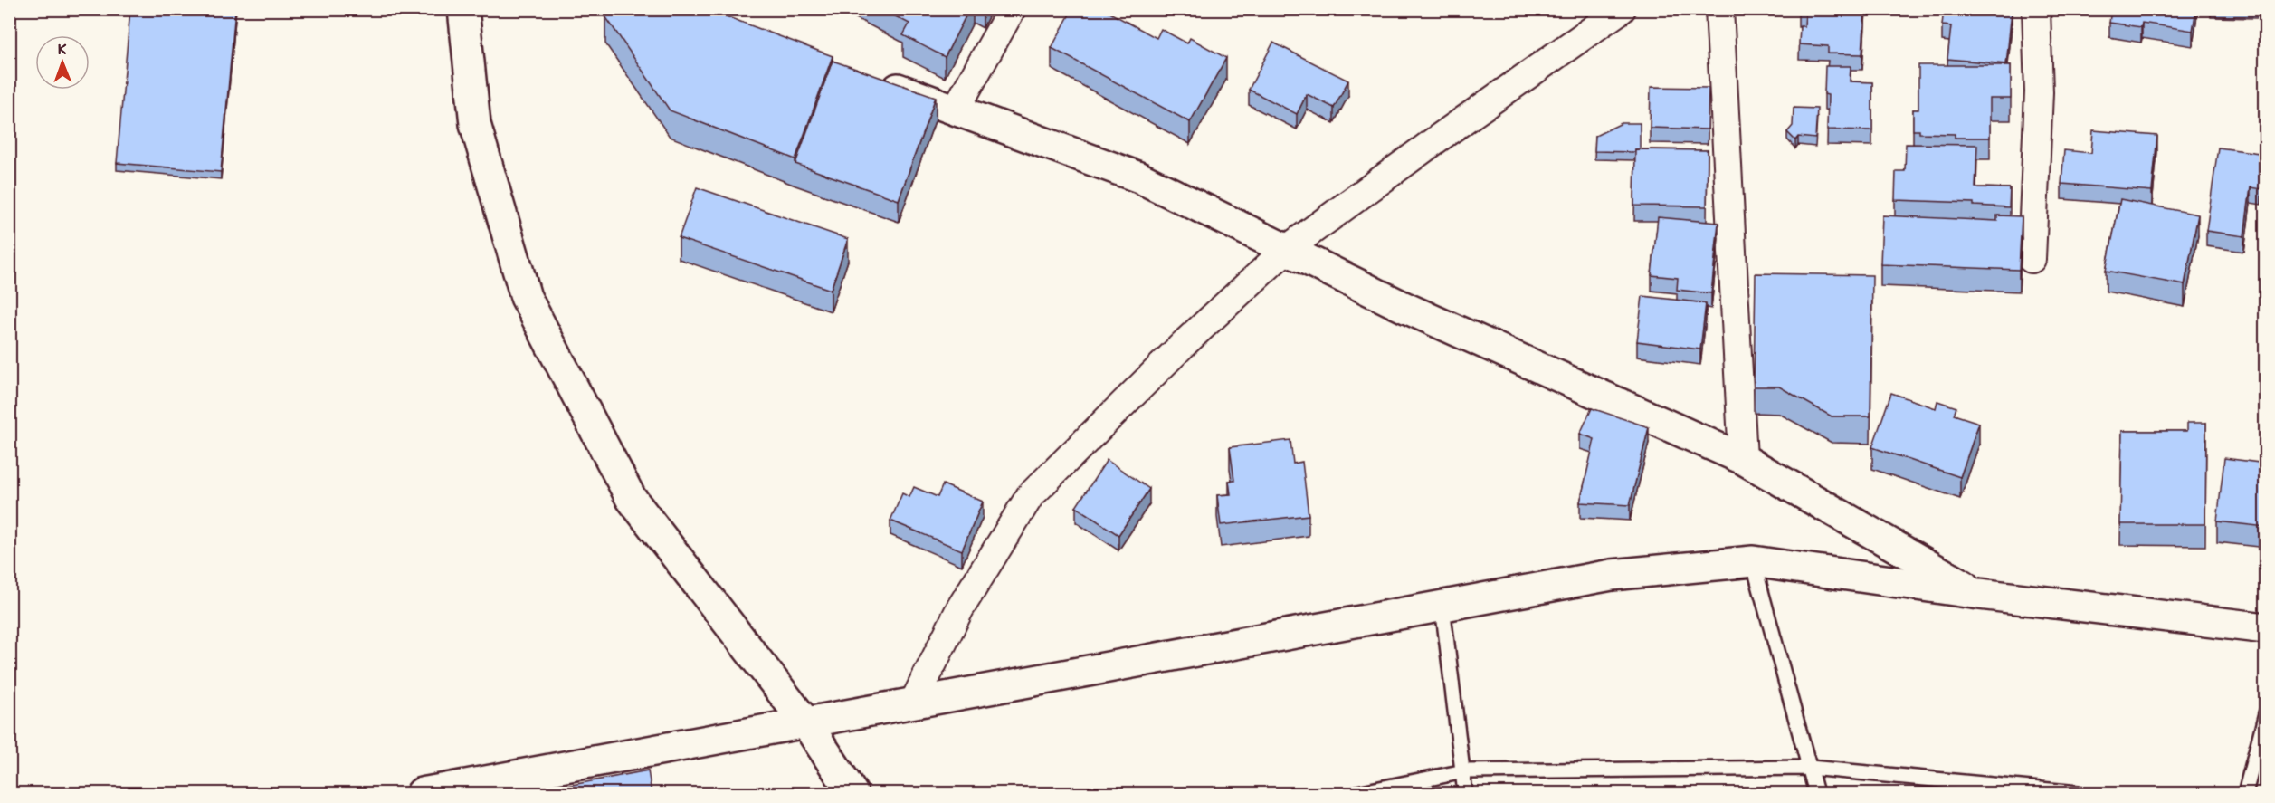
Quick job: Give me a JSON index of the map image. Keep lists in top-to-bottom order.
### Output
{
  "north": "top"
}
